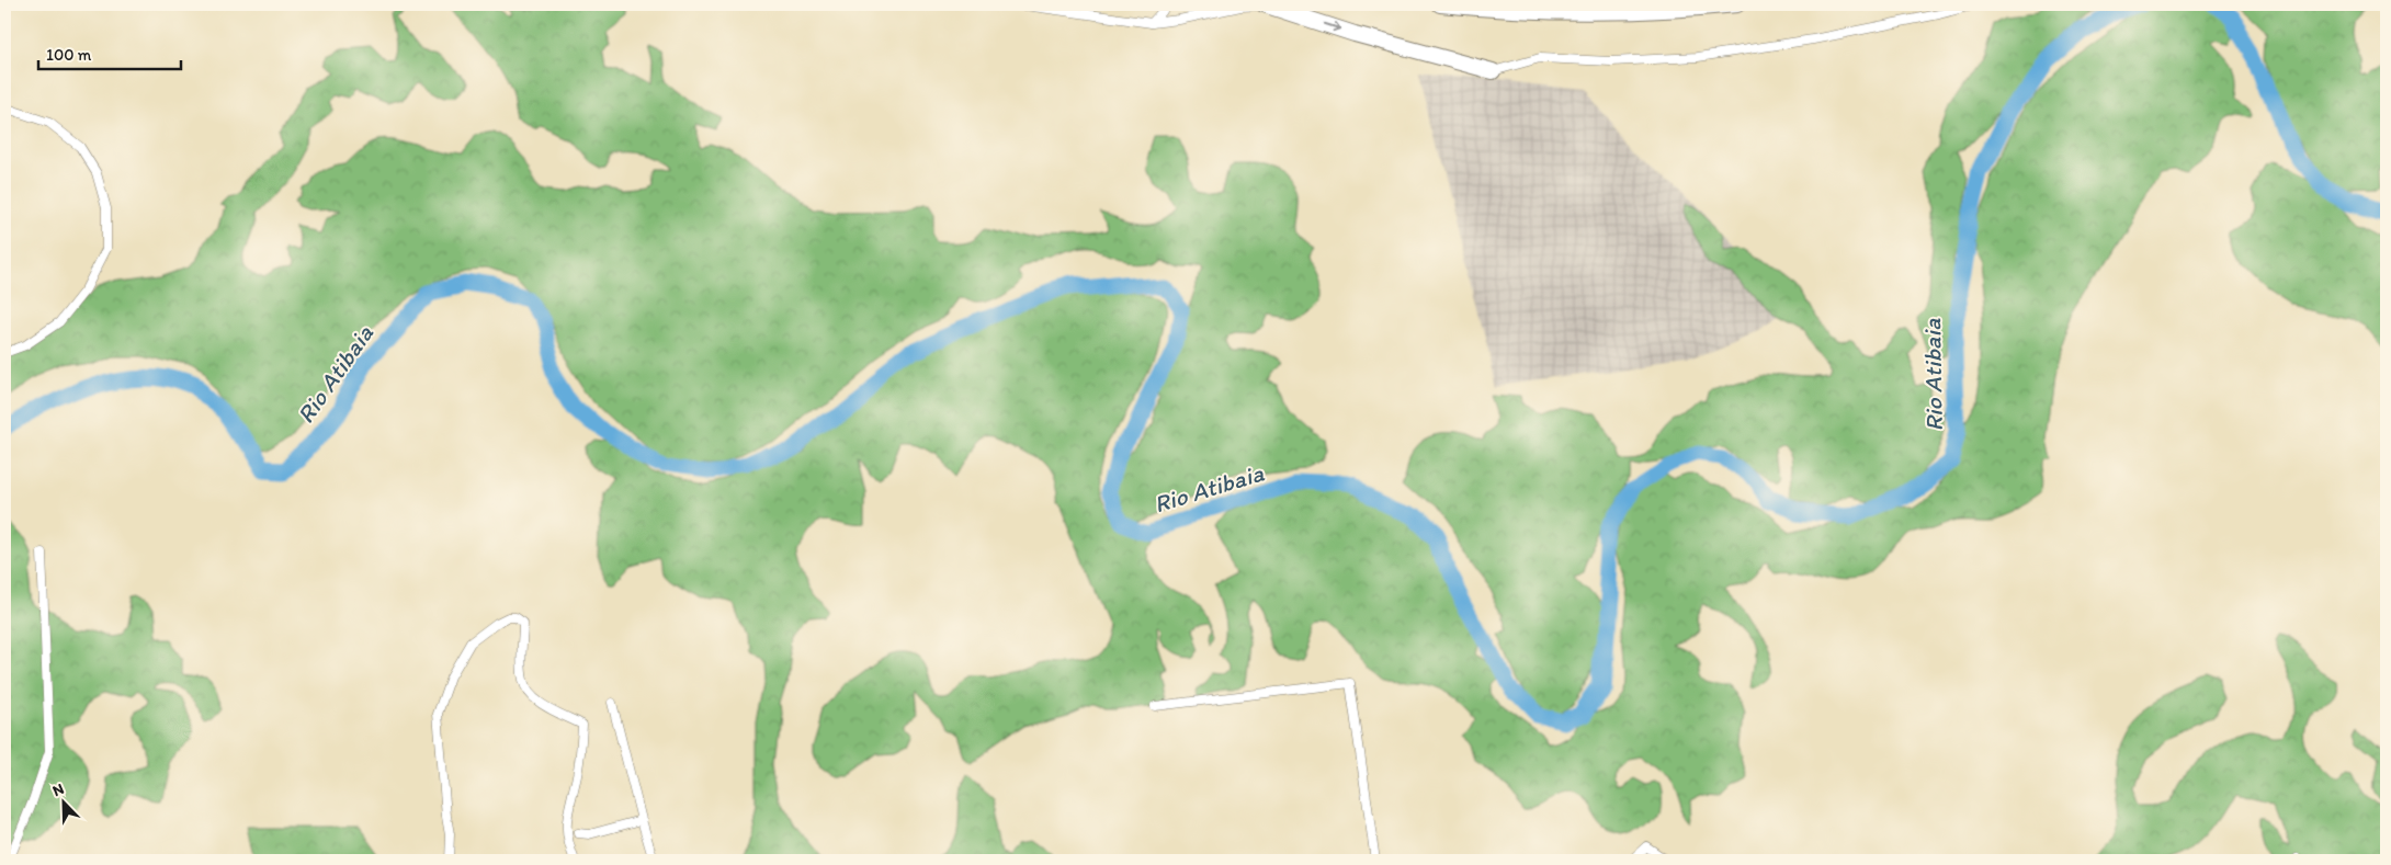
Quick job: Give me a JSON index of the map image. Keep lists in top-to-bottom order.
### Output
{
  "water": ["Rio Atibaia"],
  "scale_bar": "100 m",
  "north": "top left"
}
